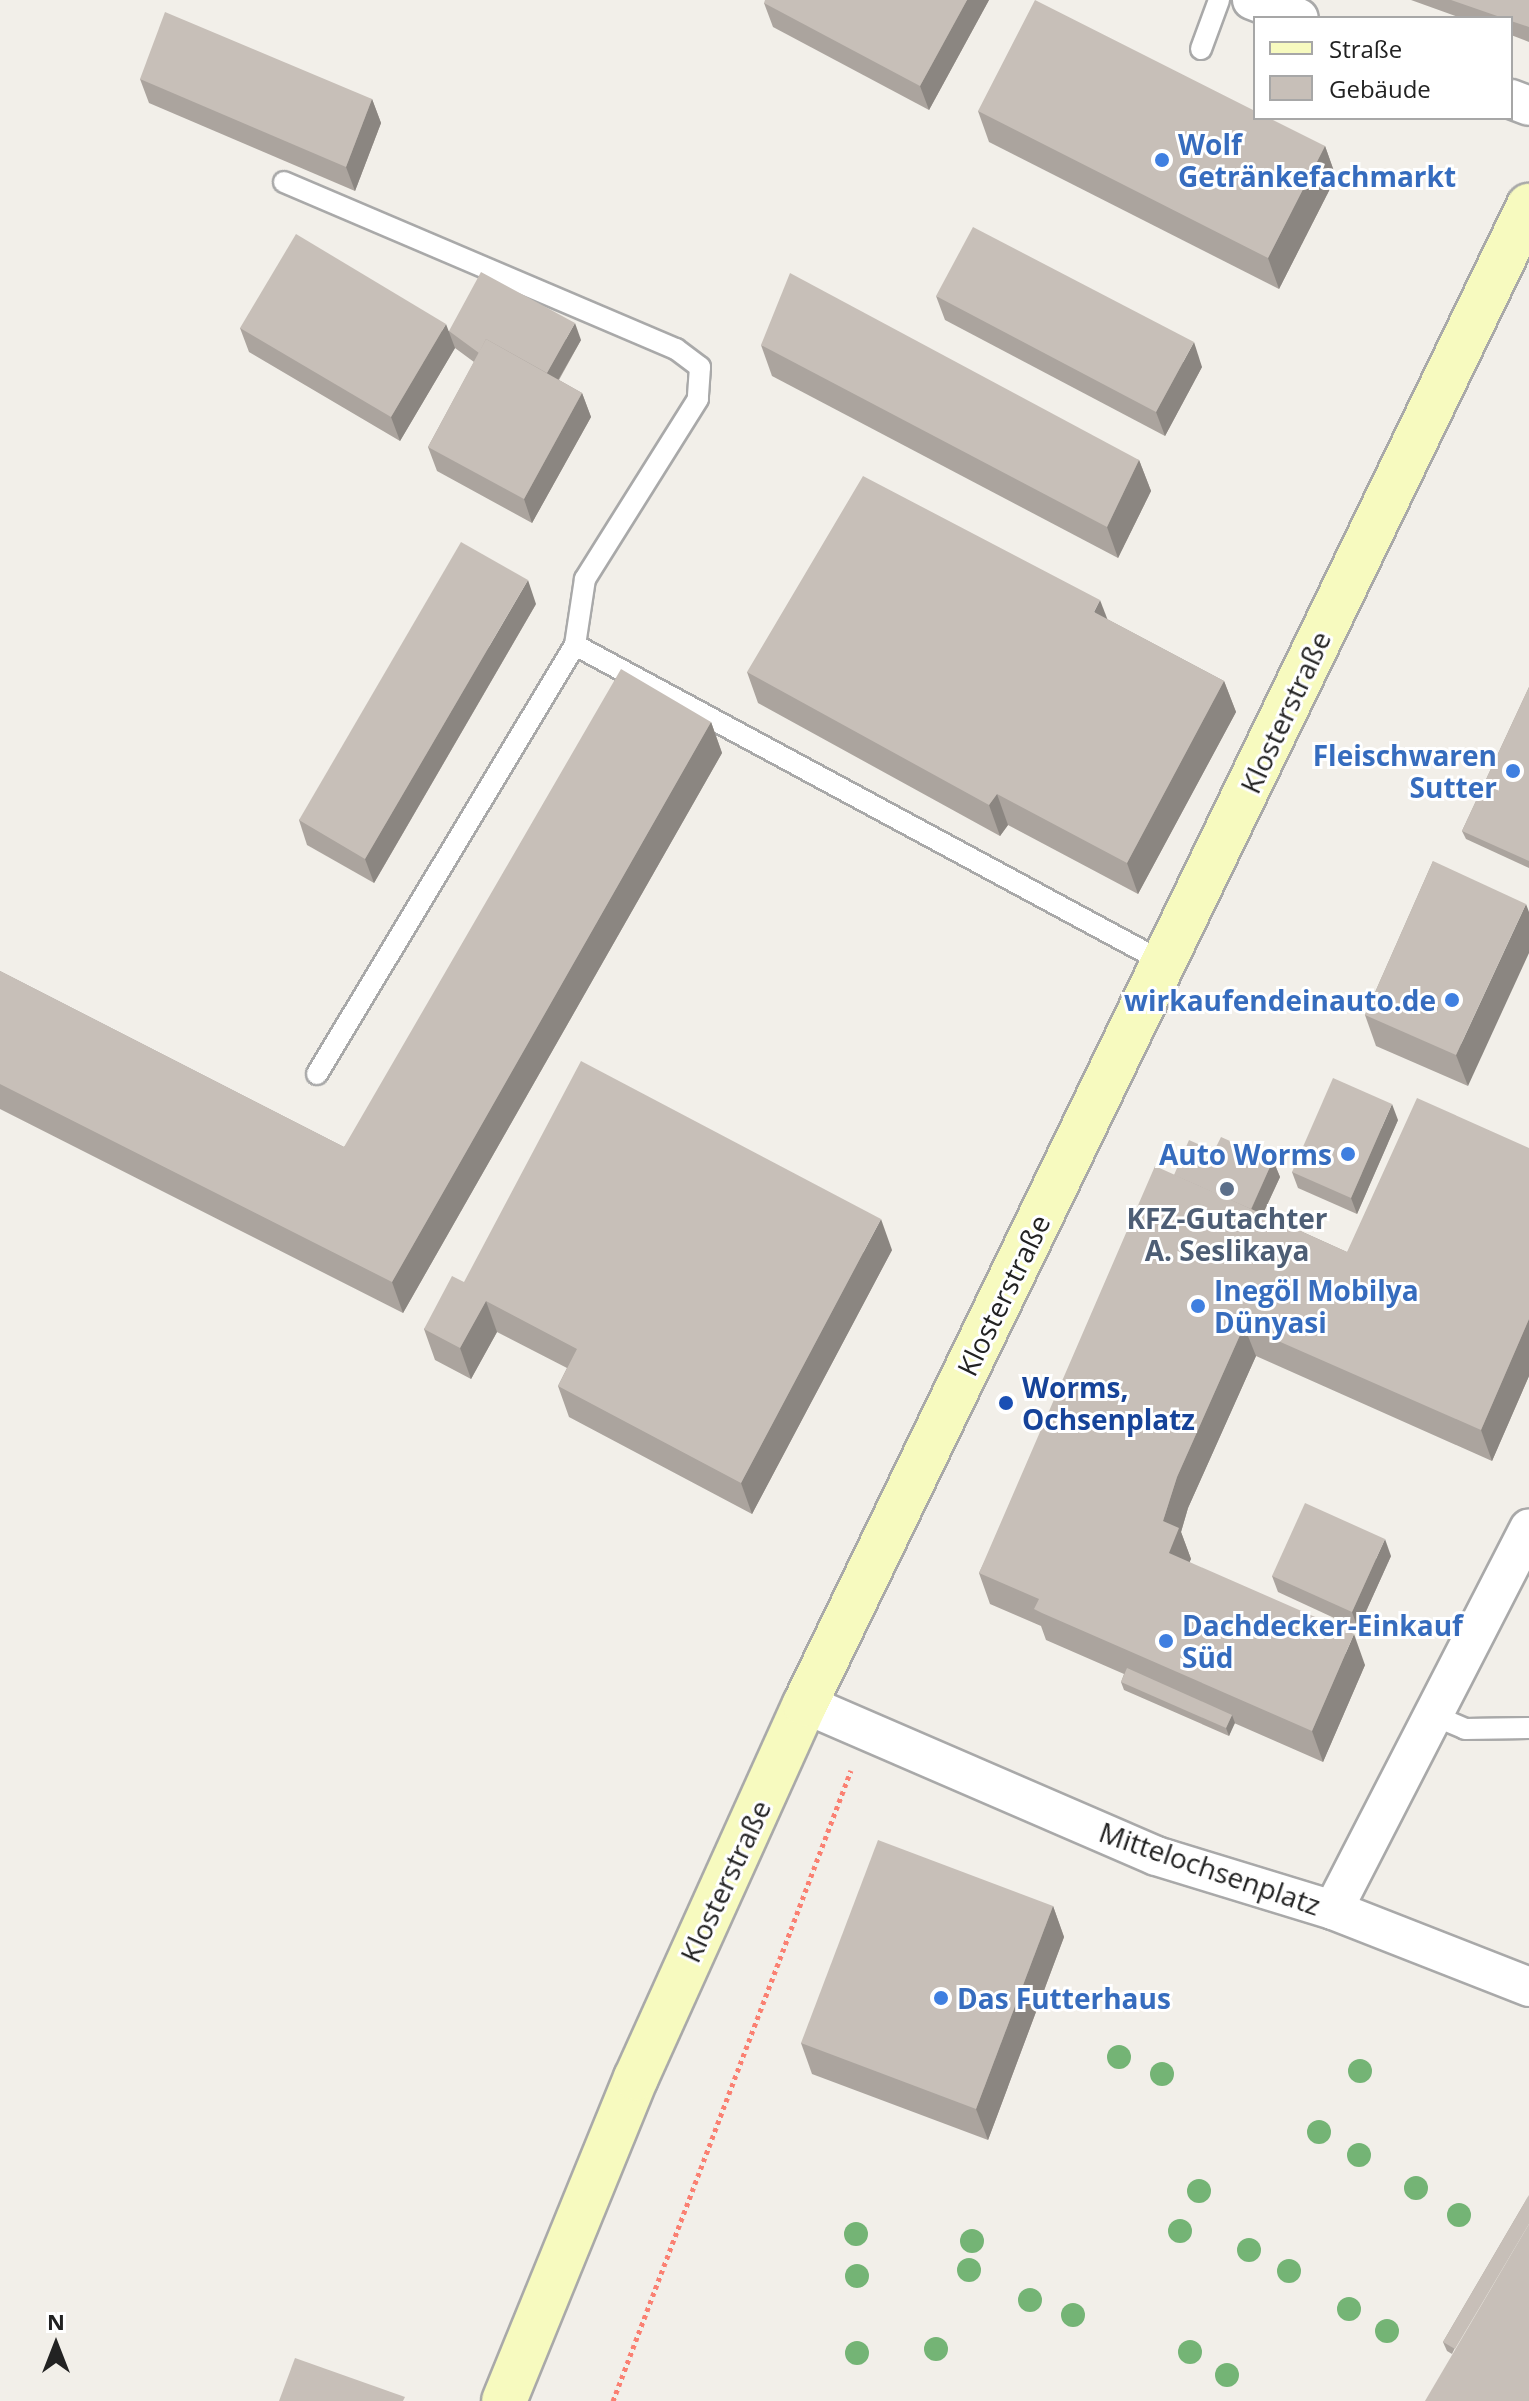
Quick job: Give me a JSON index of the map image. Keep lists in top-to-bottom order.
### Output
{
  "streets": {
    "street": ["Klosterstraße", "Mittelochsenplatz"]
  },
  "crossings": [
    ["Klosterstraße", "Mittelochsenplatz"]
  ],
  "places": [
    "Wolf Getränkefachmarkt",
    "Fleischwaren Sutter",
    "wirkaufendeinauto.de",
    "Auto Worms",
    "KFZ-Gutachter A. Seslikaya",
    "Inegöl Mobilya Dünyasi",
    "Worms, Ochsenplatz",
    "Dachdecker-Einkauf Süd",
    "Das Futterhaus"
  ],
  "legend": ["Straße", "Gebäude"],
  "north": "top"
}
